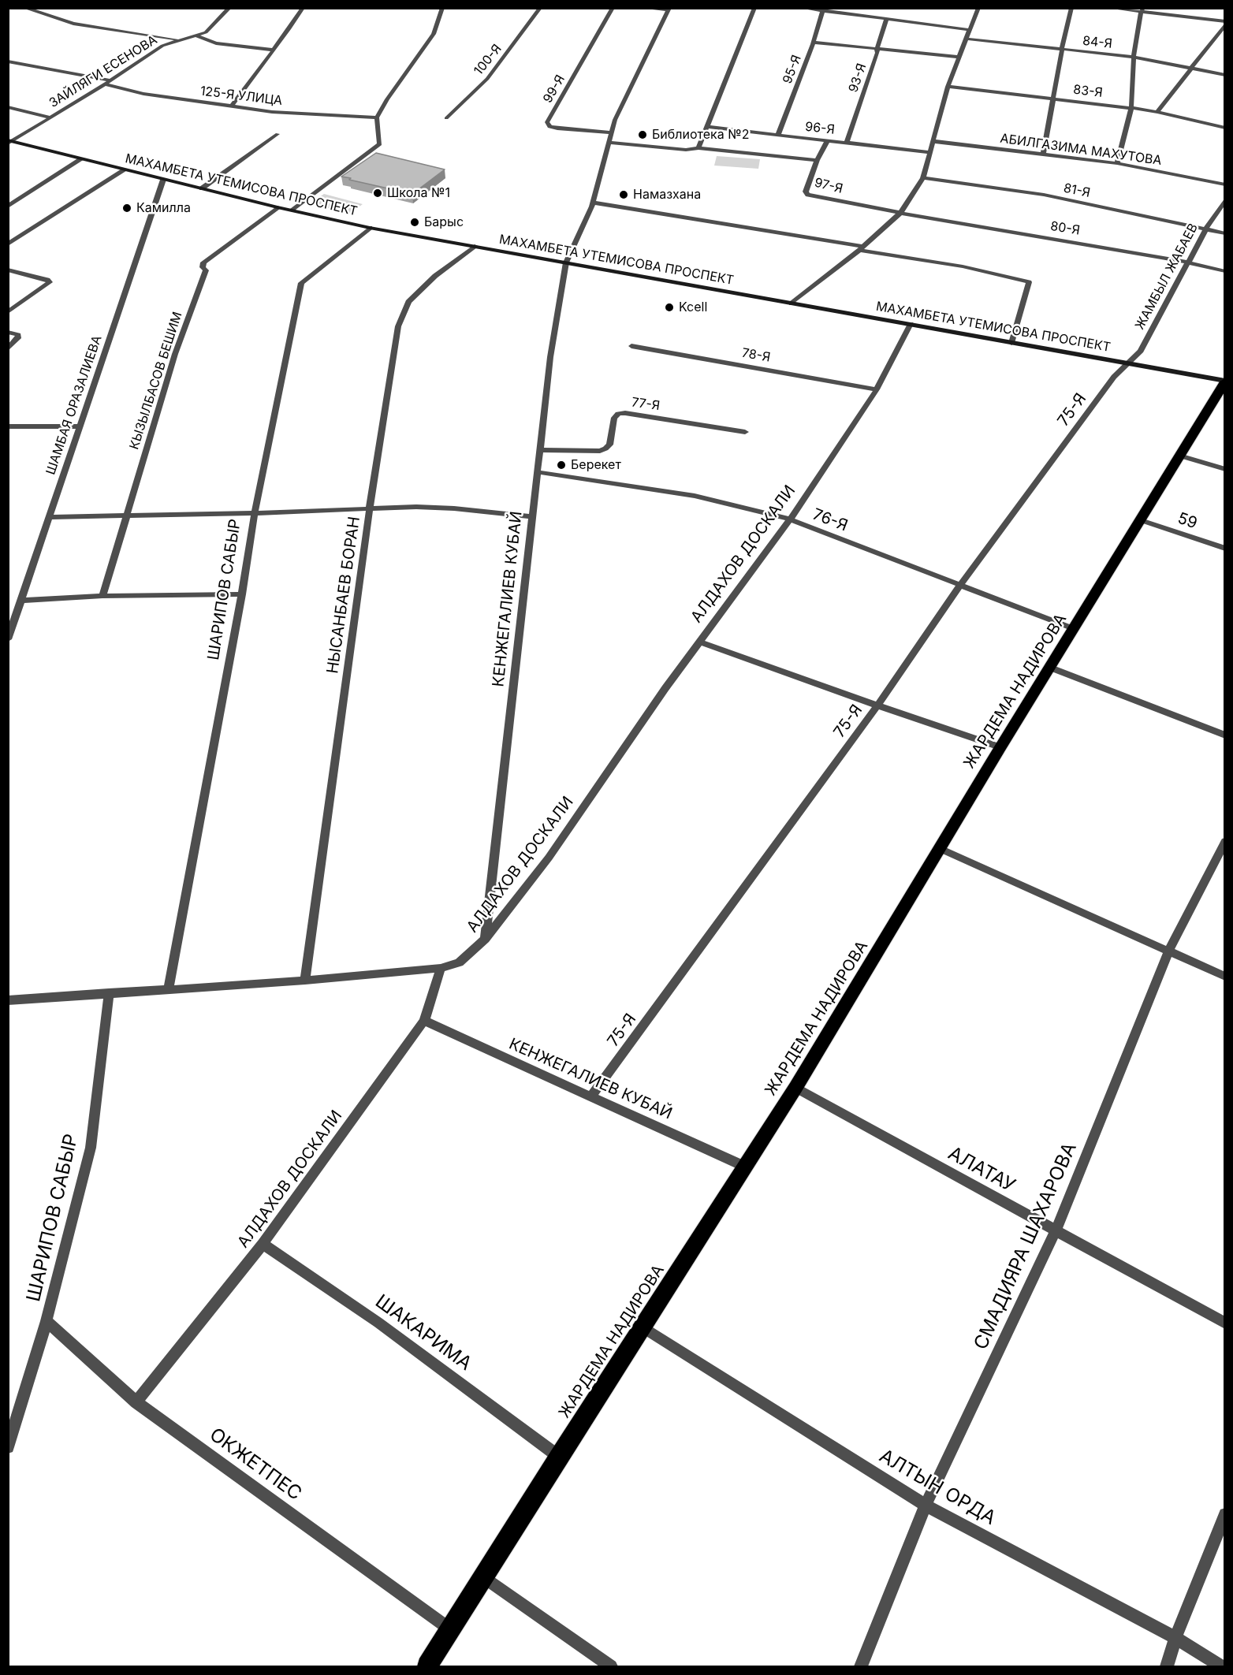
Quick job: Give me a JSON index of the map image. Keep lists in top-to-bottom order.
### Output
{
  "streets": {
    "highway": ["ЖАРДЕМА НАДИРОВА"],
    "street": [
      "84-Я",
      "100-Я",
      "95-Я",
      "ЗАЙЛЯГИ ЕСЕНОВА",
      "93-Я",
      "99-Я",
      "83-Я",
      "125-Я УЛИЦА",
      "96-Я",
      "АБИЛГАЗИМА МАХУТОВА",
      "МАХАМБЕТА УТЕМИСОВА ПРОСПЕКТ",
      "97-Я",
      "81-Я",
      "80-Я",
      "ЖАМБЫЛ ЖАБАЕВ",
      "78-Я",
      "КЫЗЫЛБАСОВ БЕШИМ",
      "77-Я",
      "ШАМБАЯ ОРАЗАЛИЕВА",
      "75-Я",
      "76-Я",
      "59",
      "АЛДАХОВ ДОСКАЛИ",
      "ШАРИПОВ САБЫР",
      "НЫСАНБАЕВ БОРАН",
      "КЕНЖЕГАЛИЕВ КУБАЙ",
      "АЛАТАУ",
      "СМАДИЯРА ШАХАРОВА",
      "ШАКАРИМА",
      "ОКЖЕТПЕС",
      "АЛТЫН ОРДА"
    ]
  },
  "crossings": [
    ["95-Я", "96-Я"],
    ["ЗАЙЛЯГИ ЕСЕНОВА", "125-Я УЛИЦА"],
    ["ЗАЙЛЯГИ ЕСЕНОВА", "МАХАМБЕТА УТЕМИСОВА ПРОСПЕКТ"],
    ["93-Я", "96-Я"],
    ["99-Я", "КЕНЖЕГАЛИЕВ КУБАЙ"],
    ["96-Я", "97-Я"],
    ["МАХАМБЕТА УТЕМИСОВА ПРОСПЕКТ", "ЖАМБЫЛ ЖАБАЕВ"],
    ["МАХАМБЕТА УТЕМИСОВА ПРОСПЕКТ", "КЫЗЫЛБАСОВ БЕШИМ"],
    ["МАХАМБЕТА УТЕМИСОВА ПРОСПЕКТ", "ШАМБАЯ ОРАЗАЛИЕВА"],
    ["МАХАМБЕТА УТЕМИСОВА ПРОСПЕКТ", "75-Я"],
    ["МАХАМБЕТА УТЕМИСОВА ПРОСПЕКТ", "АЛДАХОВ ДОСКАЛИ"],
    ["МАХАМБЕТА УТЕМИСОВА ПРОСПЕКТ", "ШАРИПОВ САБЫР"],
    ["МАХАМБЕТА УТЕМИСОВА ПРОСПЕКТ", "НЫСАНБАЕВ БОРАН"],
    ["МАХАМБЕТА УТЕМИСОВА ПРОСПЕКТ", "КЕНЖЕГАЛИЕВ КУБАЙ"],
    ["МАХАМБЕТА УТЕМИСОВА ПРОСПЕКТ", "ЖАРДЕМА НАДИРОВА"],
    ["97-Я", "80-Я"],
    ["81-Я", "ЖАМБЫЛ ЖАБАЕВ"],
    ["80-Я", "ЖАМБЫЛ ЖАБАЕВ"],
    ["ЖАМБЫЛ ЖАБАЕВ", "75-Я"],
    ["78-Я", "АЛДАХОВ ДОСКАЛИ"],
    ["77-Я", "КЕНЖЕГАЛИЕВ КУБАЙ"],
    ["75-Я", "76-Я"],
    ["75-Я", "КЕНЖЕГАЛИЕВ КУБАЙ"],
    ["76-Я", "АЛДАХОВ ДОСКАЛИ"],
    ["76-Я", "КЕНЖЕГАЛИЕВ КУБАЙ"],
    ["76-Я", "ЖАРДЕМА НАДИРОВА"],
    ["59", "ЖАРДЕМА НАДИРОВА"],
    ["АЛДАХОВ ДОСКАЛИ", "КЕНЖЕГАЛИЕВ КУБАЙ"],
    ["АЛДАХОВ ДОСКАЛИ", "ШАКАРИМА"],
    ["АЛДАХОВ ДОСКАЛИ", "ОКЖЕТПЕС"],
    ["ШАРИПОВ САБЫР", "ОКЖЕТПЕС"],
    ["КЕНЖЕГАЛИЕВ КУБАЙ", "ЖАРДЕМА НАДИРОВА"],
    ["ЖАРДЕМА НАДИРОВА", "АЛАТАУ"],
    ["ЖАРДЕМА НАДИРОВА", "ШАКАРИМА"],
    ["ЖАРДЕМА НАДИРОВА", "ОКЖЕТПЕС"],
    ["ЖАРДЕМА НАДИРОВА", "АЛТЫН ОРДА"],
    ["АЛАТАУ", "СМАДИЯРА ШАХАРОВА"],
    ["СМАДИЯРА ШАХАРОВА", "АЛТЫН ОРДА"]
  ],
  "places": [
    "Библиотека №2",
    "Школа №1",
    "Намазхана",
    "Камилла",
    "Барыс",
    "Kcell",
    "Берекет"
  ]
}
